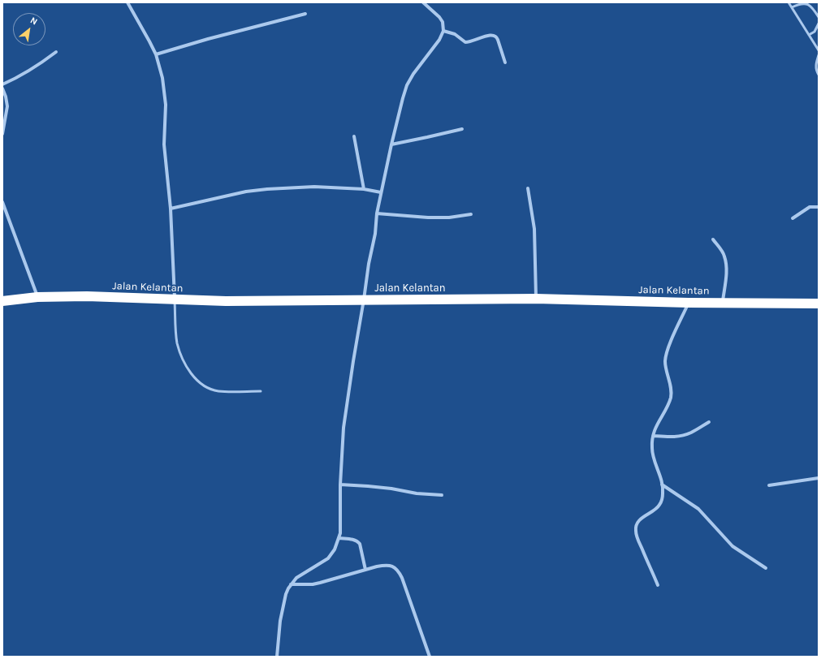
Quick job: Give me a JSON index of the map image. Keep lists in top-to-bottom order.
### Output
{
  "streets": {
    "highway": ["Jalan Kelantan"]
  },
  "north": "top right"
}
